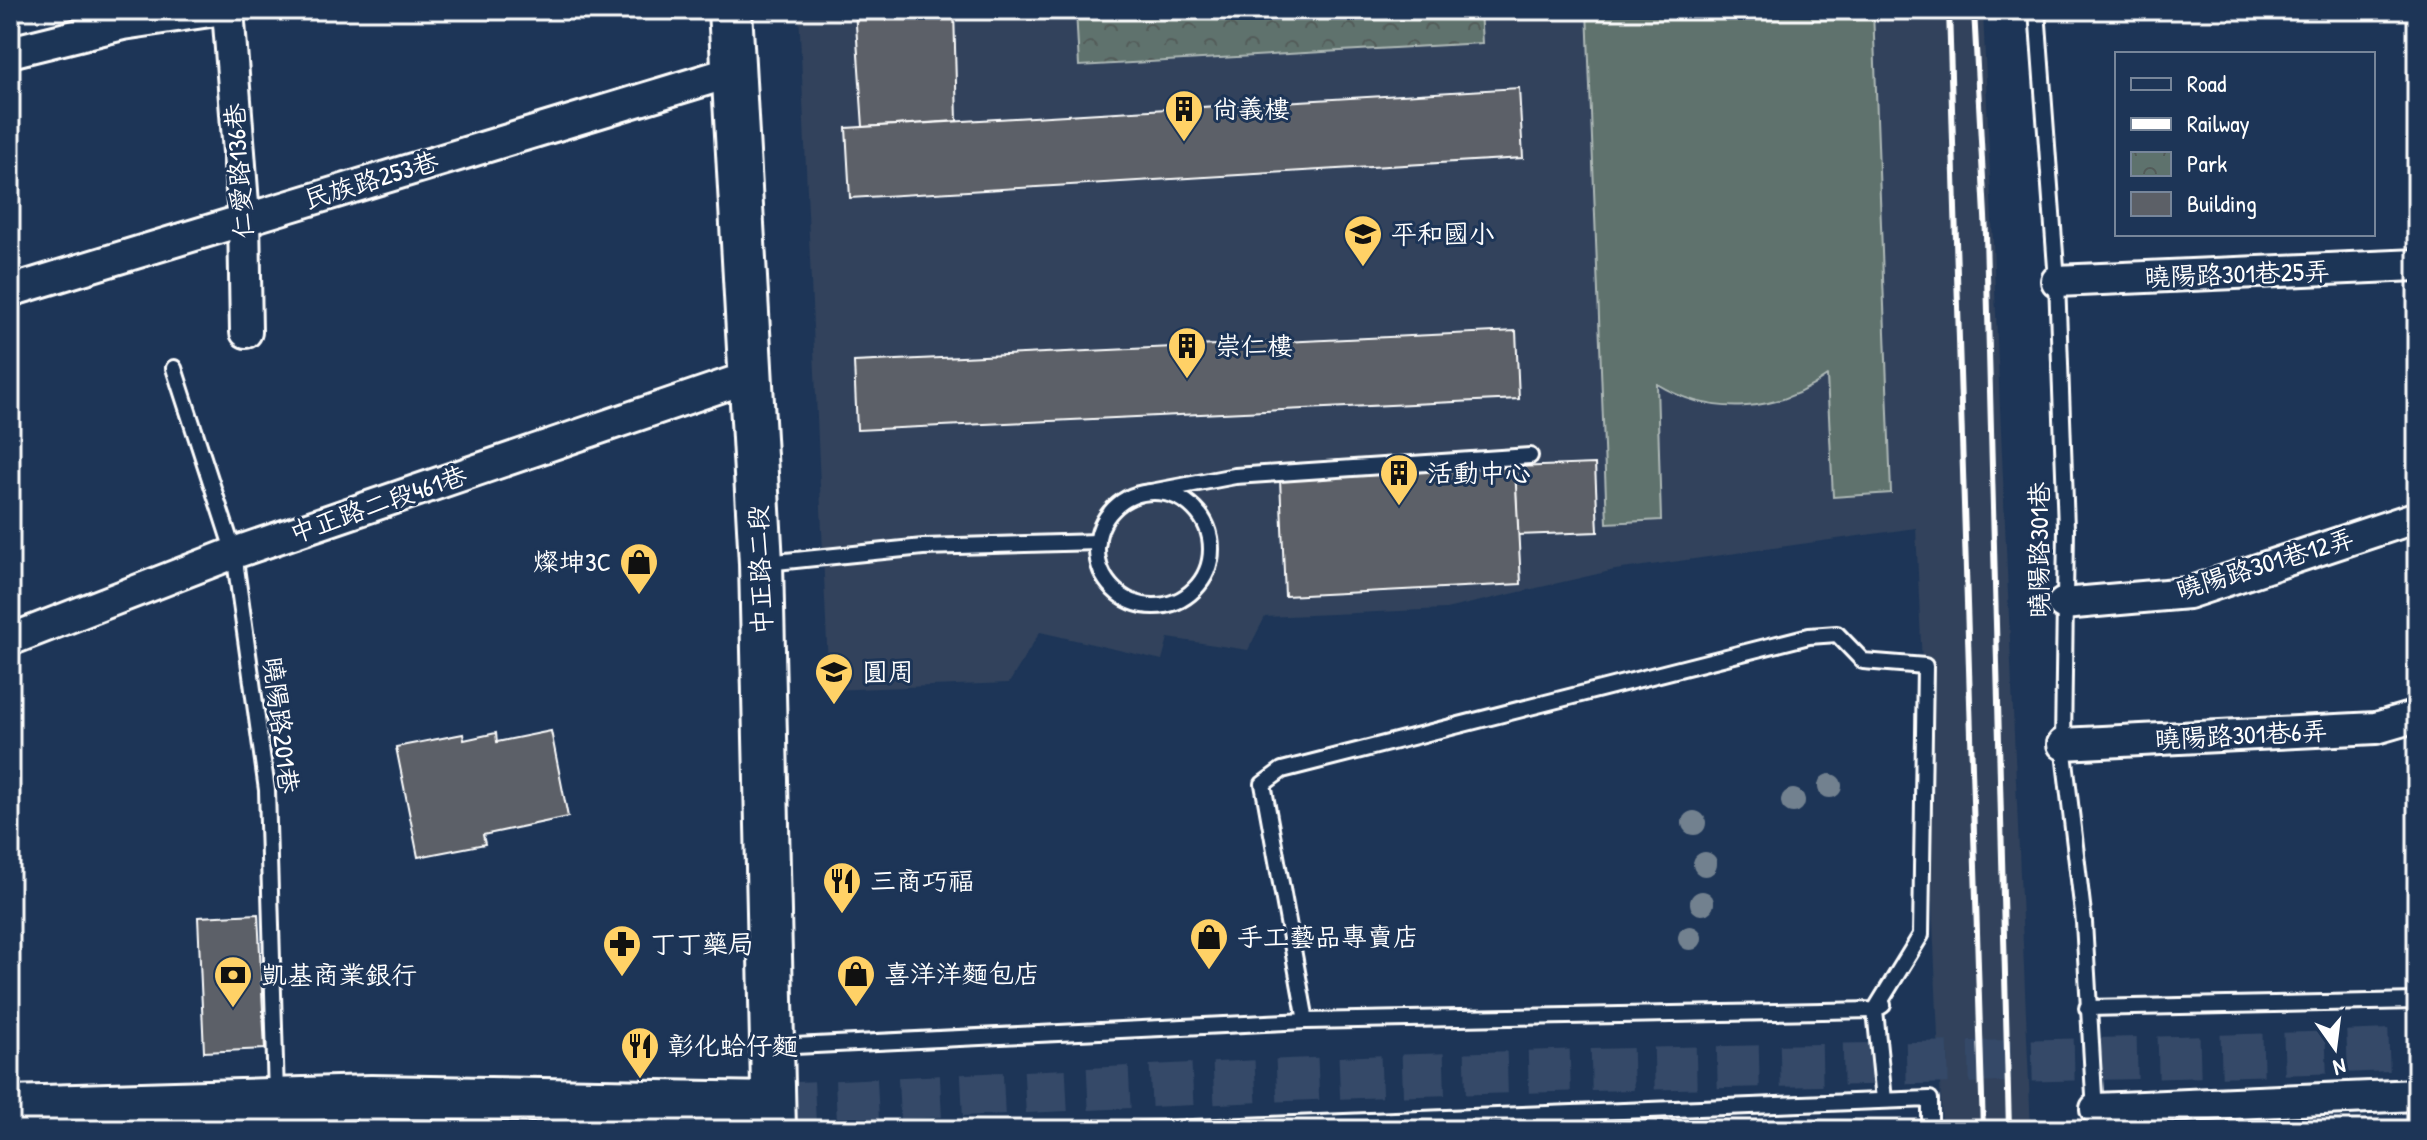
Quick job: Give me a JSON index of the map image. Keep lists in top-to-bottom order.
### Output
{
  "streets": {
    "street": [
      "仁愛路136巷",
      "民族路253巷",
      "曉陽路301巷25弄",
      "中正路二段461巷",
      "曉陽路301巷12弄",
      "中正路二段",
      "曉陽路301巷6弄"
    ],
    "lane": ["曉陽路301巷", "曉陽路201巷"]
  },
  "crossings": [
    ["仁愛路136巷", "民族路253巷"],
    ["民族路253巷", "中正路二段"],
    ["曉陽路301巷25弄", "曉陽路301巷"],
    ["中正路二段461巷", "中正路二段"],
    ["中正路二段461巷", "曉陽路201巷"],
    ["曉陽路301巷", "曉陽路301巷12弄"],
    ["曉陽路301巷", "曉陽路301巷6弄"]
  ],
  "places": {
    "building": ["尚義樓", "崇仁樓", "活動中心"],
    "school or university": ["平和國小", "圓周"],
    "shop": ["燦坤3C", "手工藝品專賣店", "喜洋洋麵包店"],
    "restaurant": ["三商巧福", "彰化蛤仔麵"],
    "pharmacy": ["丁丁藥局"],
    "bank": ["凱基商業銀行"]
  },
  "legend": [
    "Road",
    "Railway",
    "Park",
    "Building"
  ],
  "north": "bottom"
}
